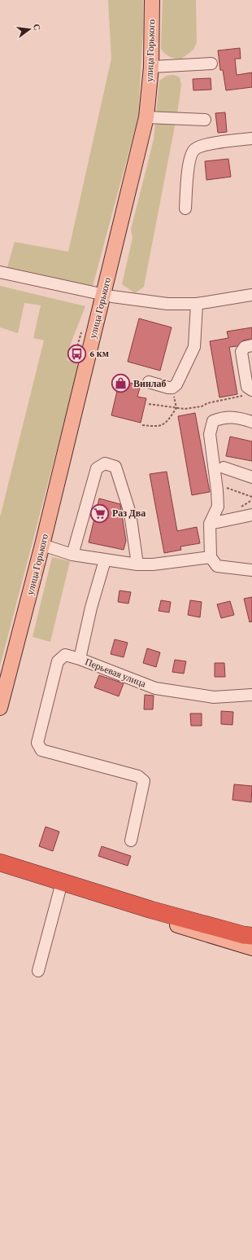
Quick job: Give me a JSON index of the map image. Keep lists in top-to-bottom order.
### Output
{
  "streets": {
    "main road": ["улица Горького"],
    "street": ["Перьевая улица"]
  },
  "places": {
    "bus stop": ["6 км"],
    "shop": ["Винлаб"],
    "supermarket": ["Раз Два"]
  },
  "north": "right"
}
